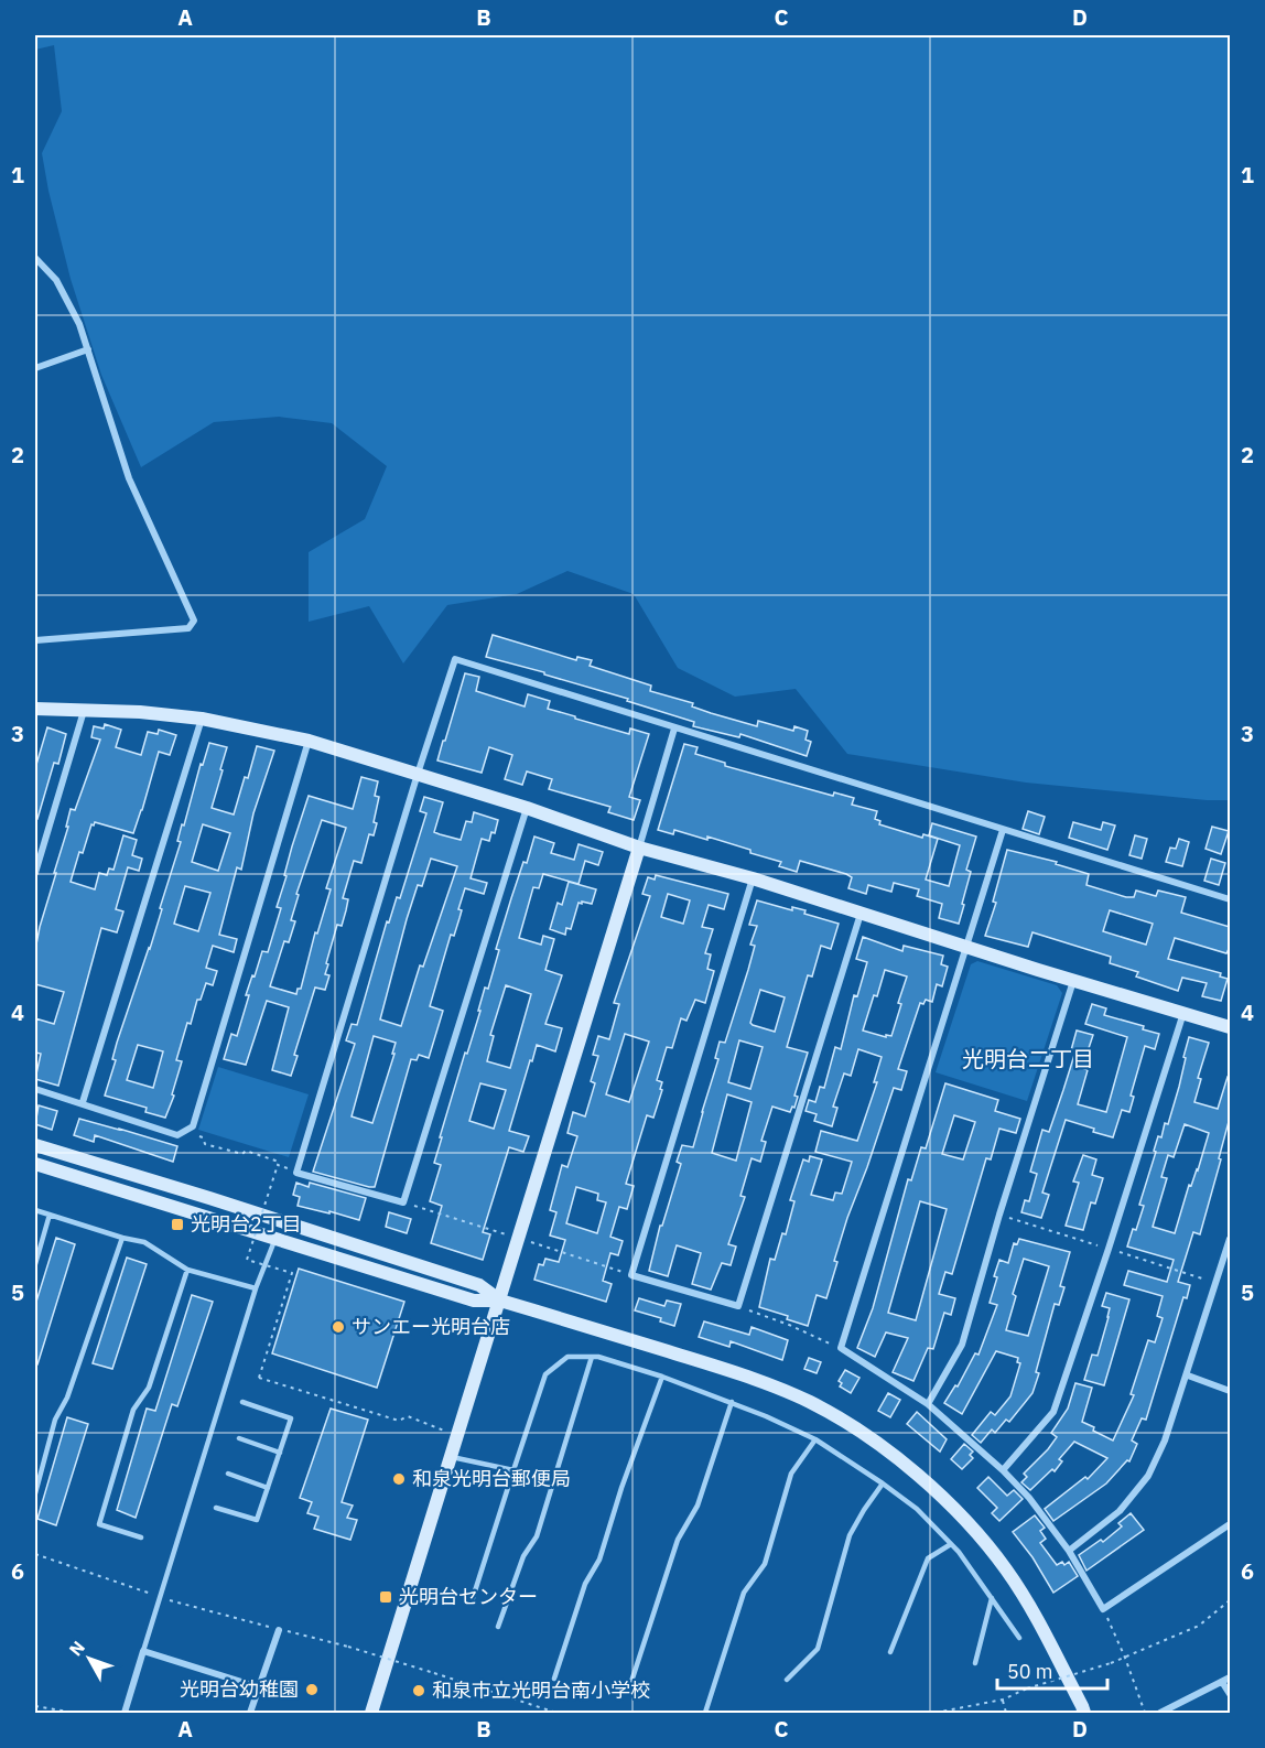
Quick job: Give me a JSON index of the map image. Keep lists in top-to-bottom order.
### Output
{
  "districts": ["光明台二丁目"],
  "places": {
    "transit": ["光明台2丁目", "光明台センター"],
    "other": [
      "サンエー光明台店",
      "和泉光明台郵便局",
      "光明台幼稚園",
      "和泉市立光明台南小学校"
    ]
  },
  "scale_bar": "50 m",
  "north": "top left",
  "grid": {
    "columns": [
      "A",
      "B",
      "C",
      "D"
    ],
    "rows": [
      "1",
      "2",
      "3",
      "4",
      "5",
      "6"
    ]
  }
}
